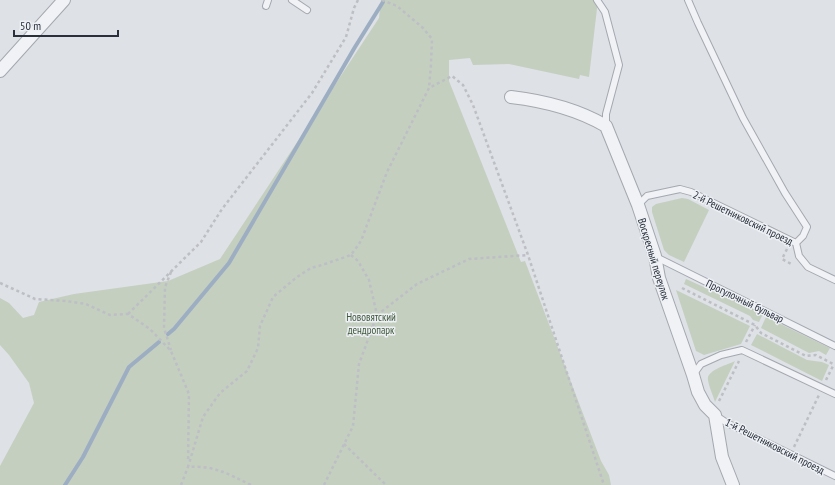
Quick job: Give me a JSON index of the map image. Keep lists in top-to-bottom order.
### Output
{
  "streets": {
    "street": ["Воскресный переулок"],
    "lane": ["2-й Решетниковский проезд", "Прогулочный бульвар", "1-й Решетниковский проезд"]
  },
  "crossings": [
    ["2-й Решетниковский проезд", "Воскресный переулок"],
    ["Воскресный переулок", "Прогулочный бульвар"],
    ["Воскресный переулок", "1-й Решетниковский проезд"]
  ],
  "parks": ["Нововятский дендропарк"],
  "scale_bar": "50 m"
}
